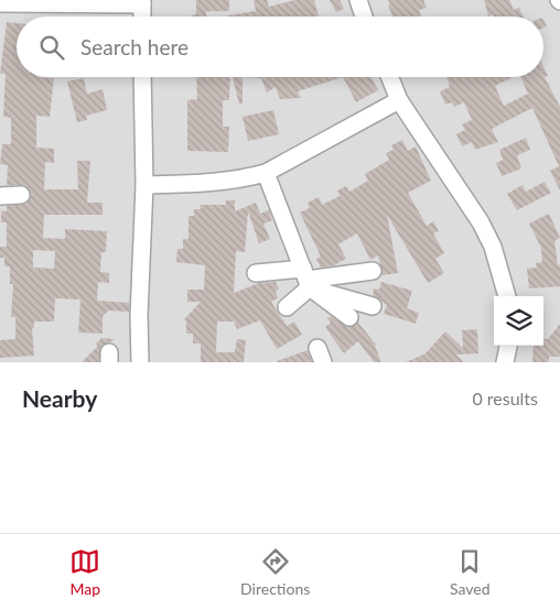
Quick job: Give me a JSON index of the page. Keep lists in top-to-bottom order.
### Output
{
  "page": {
    "search": "Search here",
    "heading": ["Nearby", "0 results"],
    "nav": ["Map", "Directions", "Saved"]
  }
}
